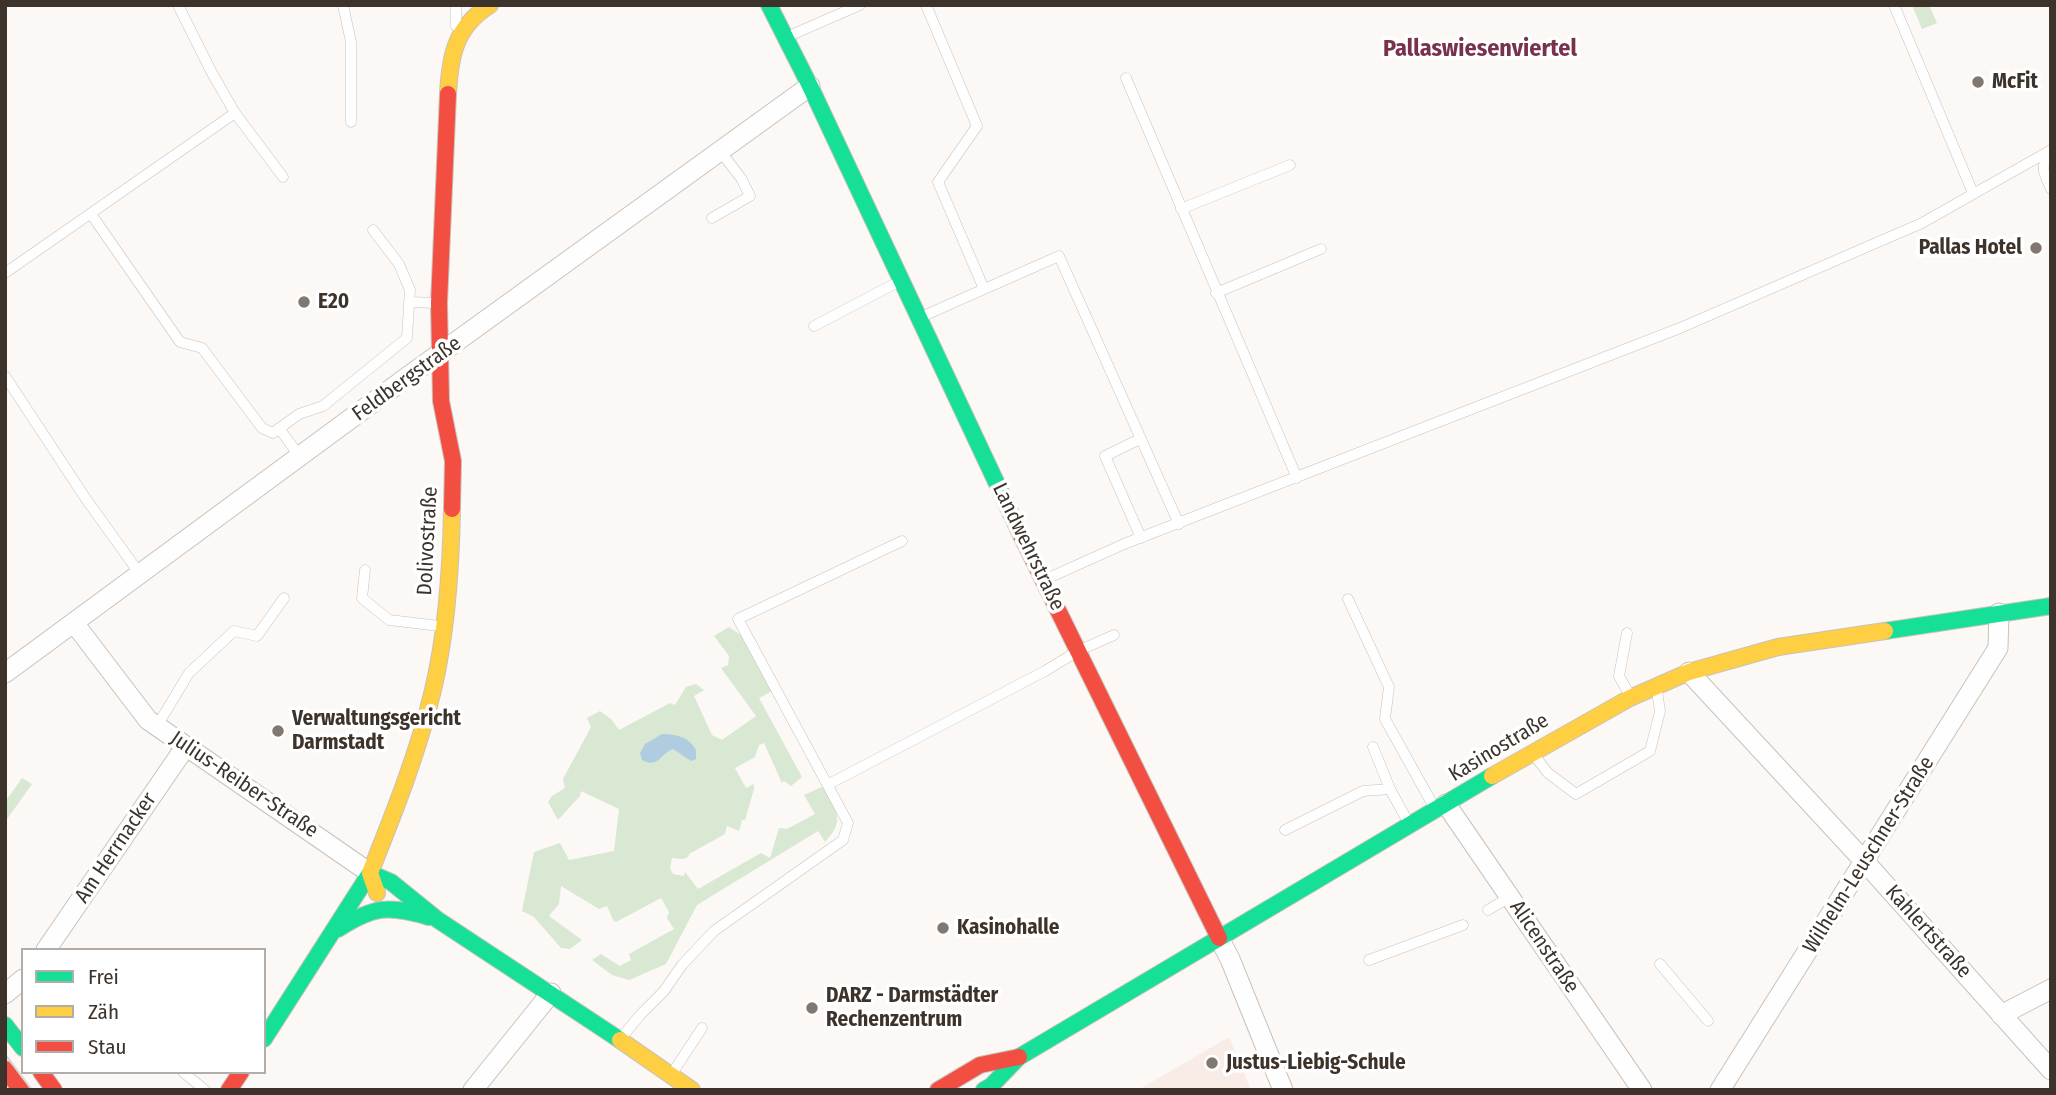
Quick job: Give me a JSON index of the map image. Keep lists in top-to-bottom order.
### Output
{
  "streets": {
    "main road": [
      "Dolivostraße",
      "Landwehrstraße",
      "Kasinostraße",
      "Julius-Reiber-Straße"
    ],
    "street": [
      "Feldbergstraße",
      "Am Herrnacker",
      "Wilhelm-Leuschner-Straße",
      "Kahlertstraße",
      "Alicenstraße"
    ]
  },
  "crossings": [
    ["Feldbergstraße", "Dolivostraße"],
    ["Feldbergstraße", "Landwehrstraße"],
    ["Feldbergstraße", "Julius-Reiber-Straße"],
    ["Dolivostraße", "Julius-Reiber-Straße"],
    ["Landwehrstraße", "Kasinostraße"],
    ["Kasinostraße", "Wilhelm-Leuschner-Straße"],
    ["Kasinostraße", "Kahlertstraße"],
    ["Kasinostraße", "Alicenstraße"],
    ["Julius-Reiber-Straße", "Am Herrnacker"],
    ["Wilhelm-Leuschner-Straße", "Kahlertstraße"]
  ],
  "districts": ["Pallaswiesenviertel"],
  "places": [
    "McFit",
    "Pallas Hotel",
    "E20",
    "Verwaltungsgericht Darmstadt",
    "Kasinohalle",
    "DARZ - Darmstädter Rechenzentrum",
    "Justus-Liebig-Schule"
  ],
  "legend": ["Frei", "Zäh", "Stau"]
}
